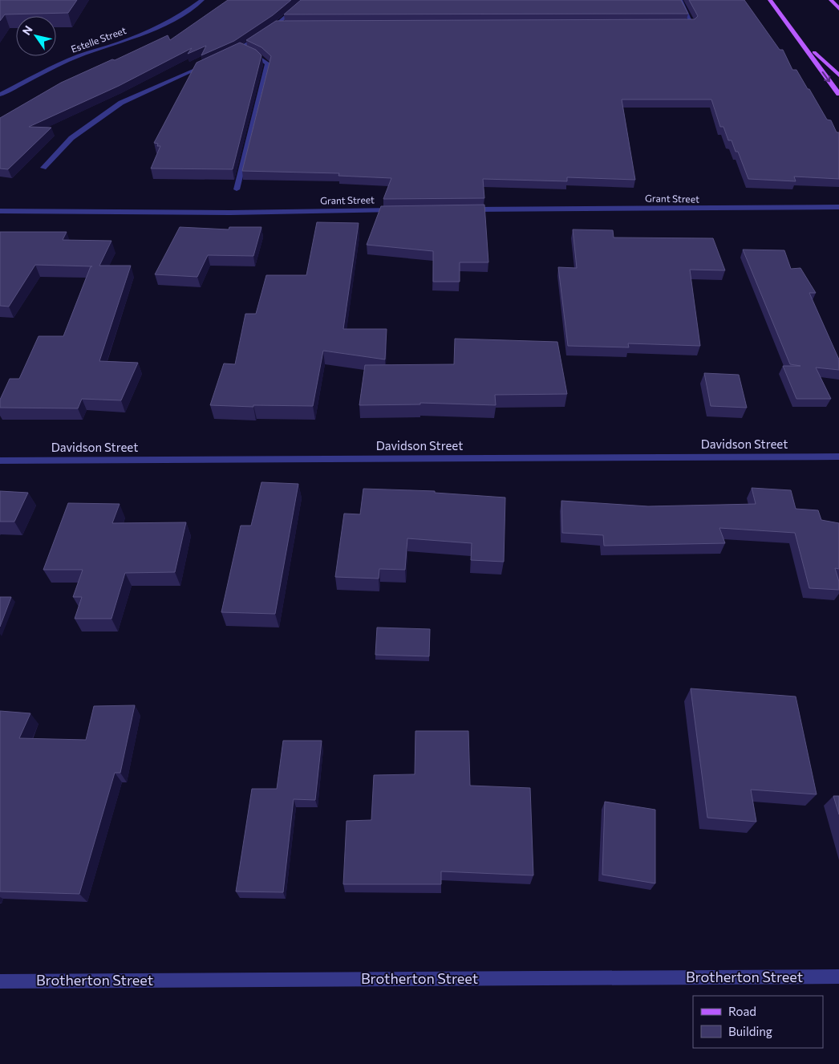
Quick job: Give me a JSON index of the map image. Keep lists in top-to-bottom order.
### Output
{
  "streets": {
    "street": [
      "Estelle Street",
      "Grant Street",
      "Davidson Street",
      "Brotherton Street"
    ]
  },
  "legend": ["Road", "Building"],
  "north": "top left"
}
